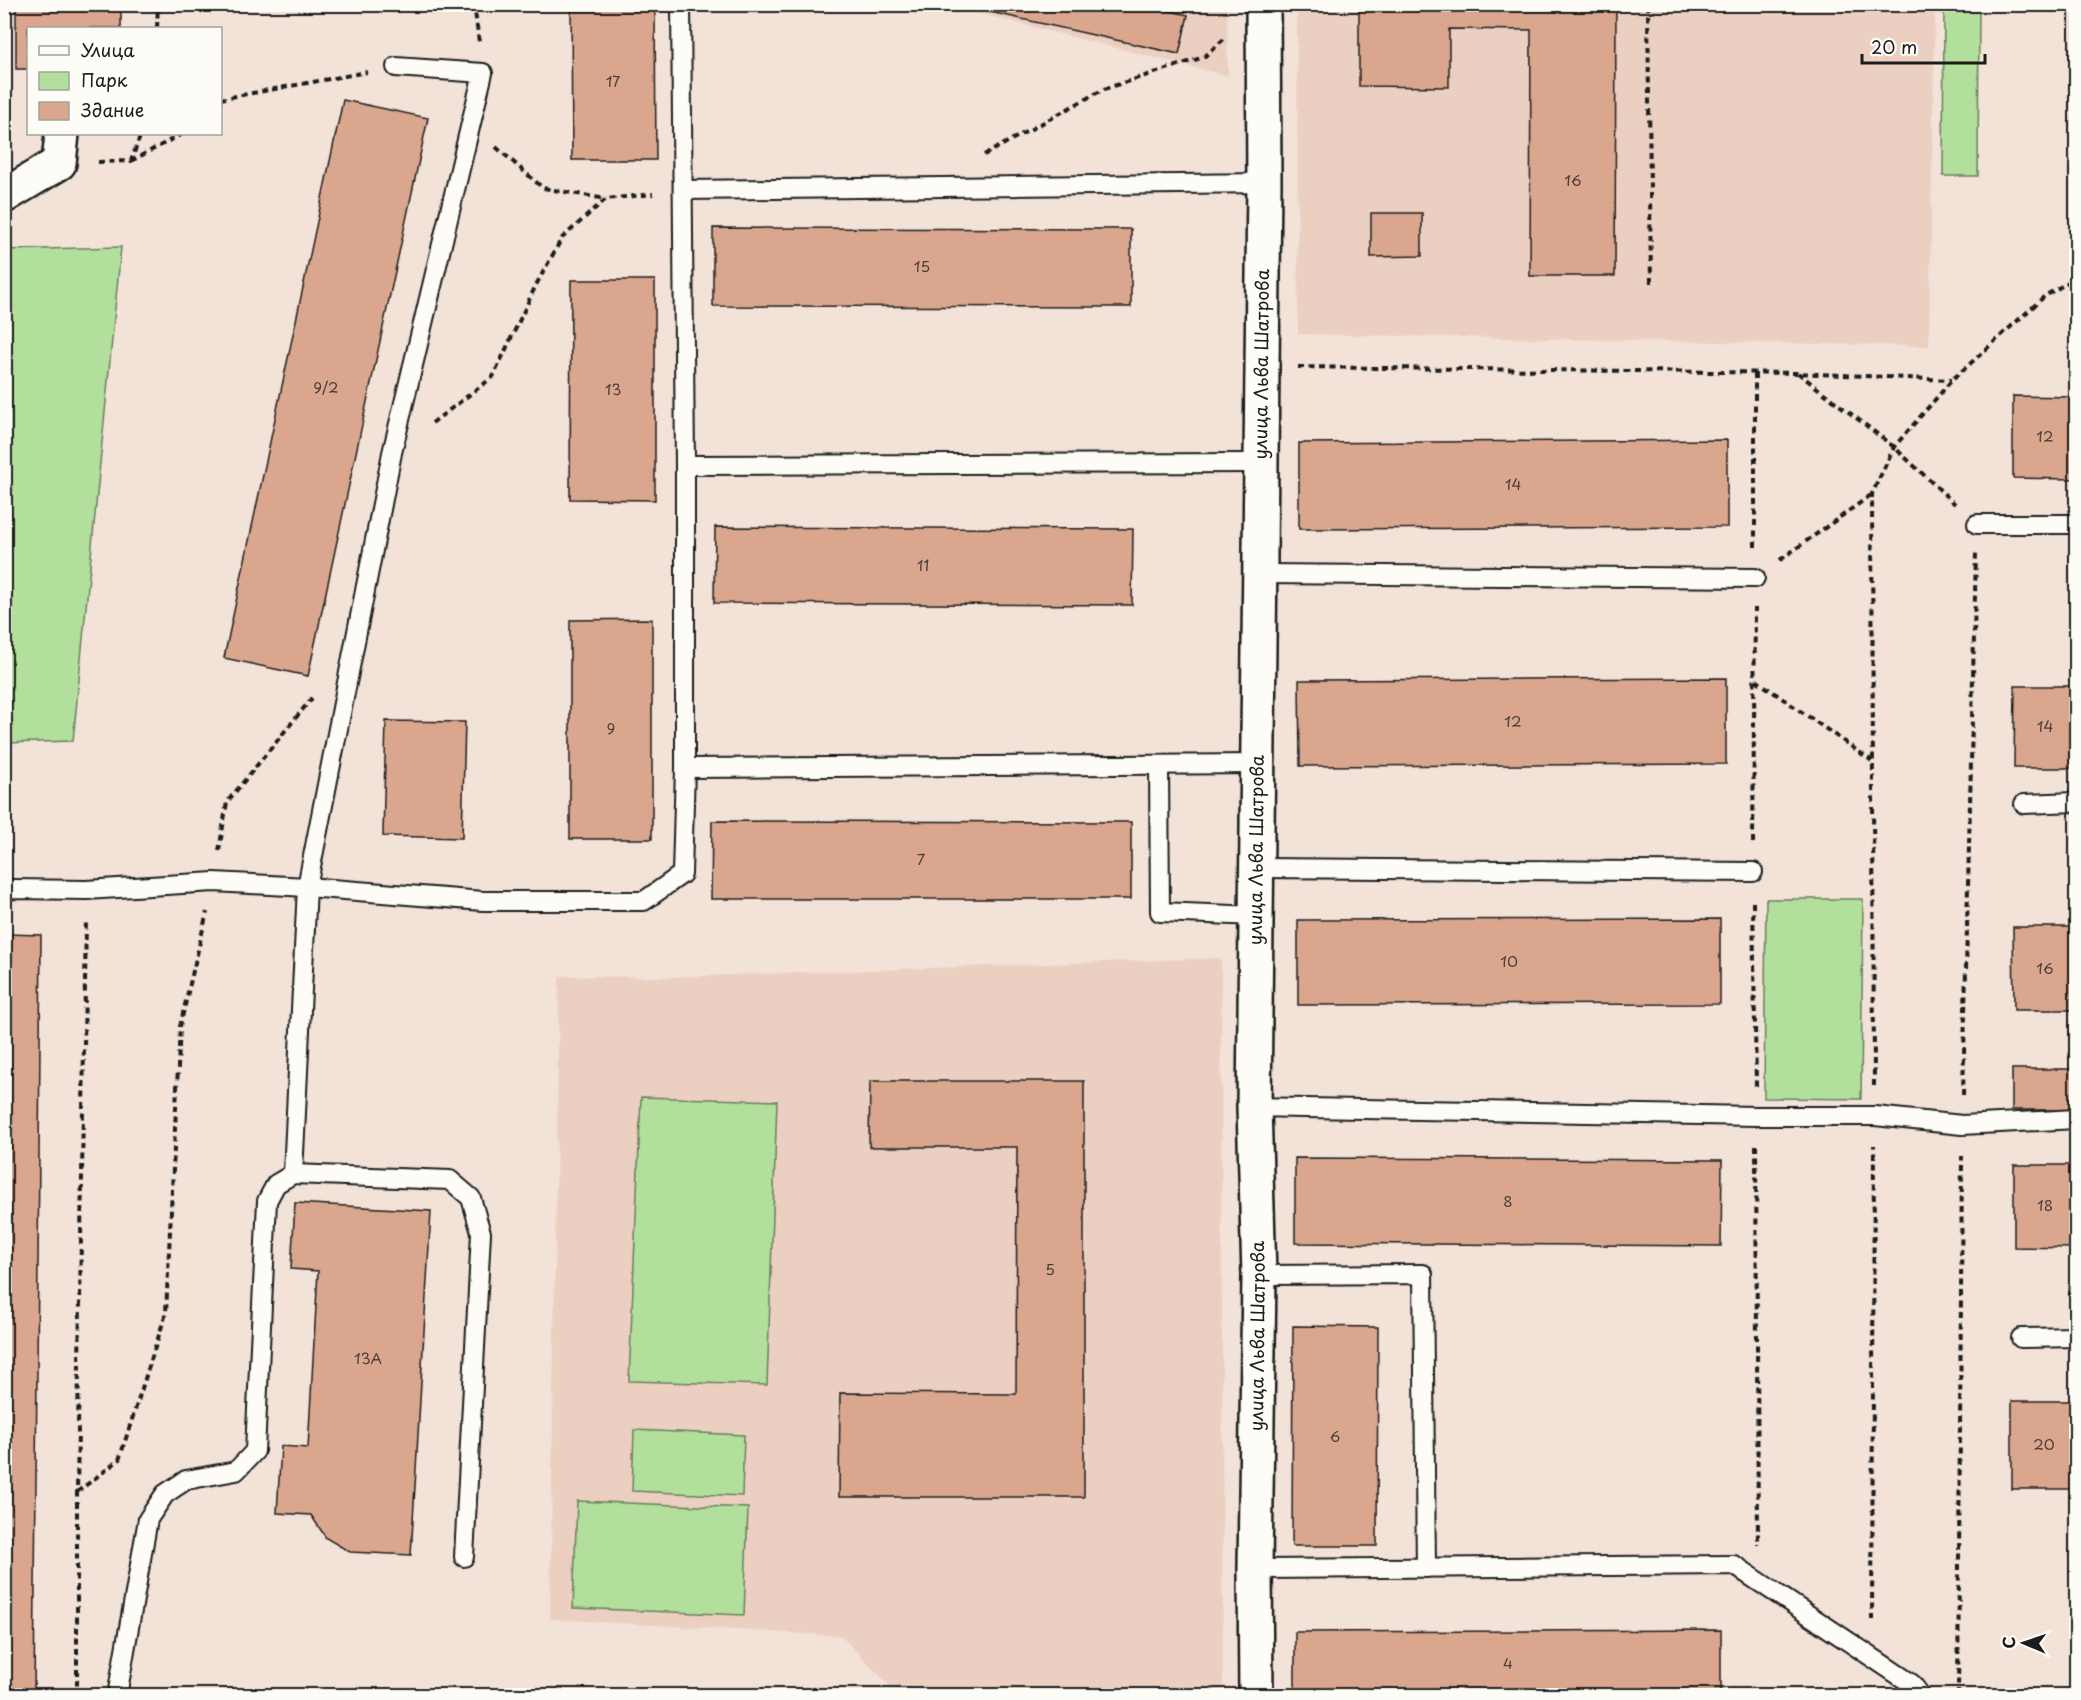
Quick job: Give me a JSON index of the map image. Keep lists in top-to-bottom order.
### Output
{
  "streets": {
    "street": ["улица Льва Шатрова"]
  },
  "house_numbers": [
    "17",
    "16",
    "15",
    "9/2",
    "13",
    "12",
    "14",
    "11",
    "12",
    "14",
    "9",
    "7",
    "10",
    "16",
    "8",
    "18",
    "5",
    "13А",
    "6",
    "20",
    "4"
  ],
  "legend": ["Улица", "Парк", "Здание"],
  "scale_bar": "20 m",
  "north": "left"
}
